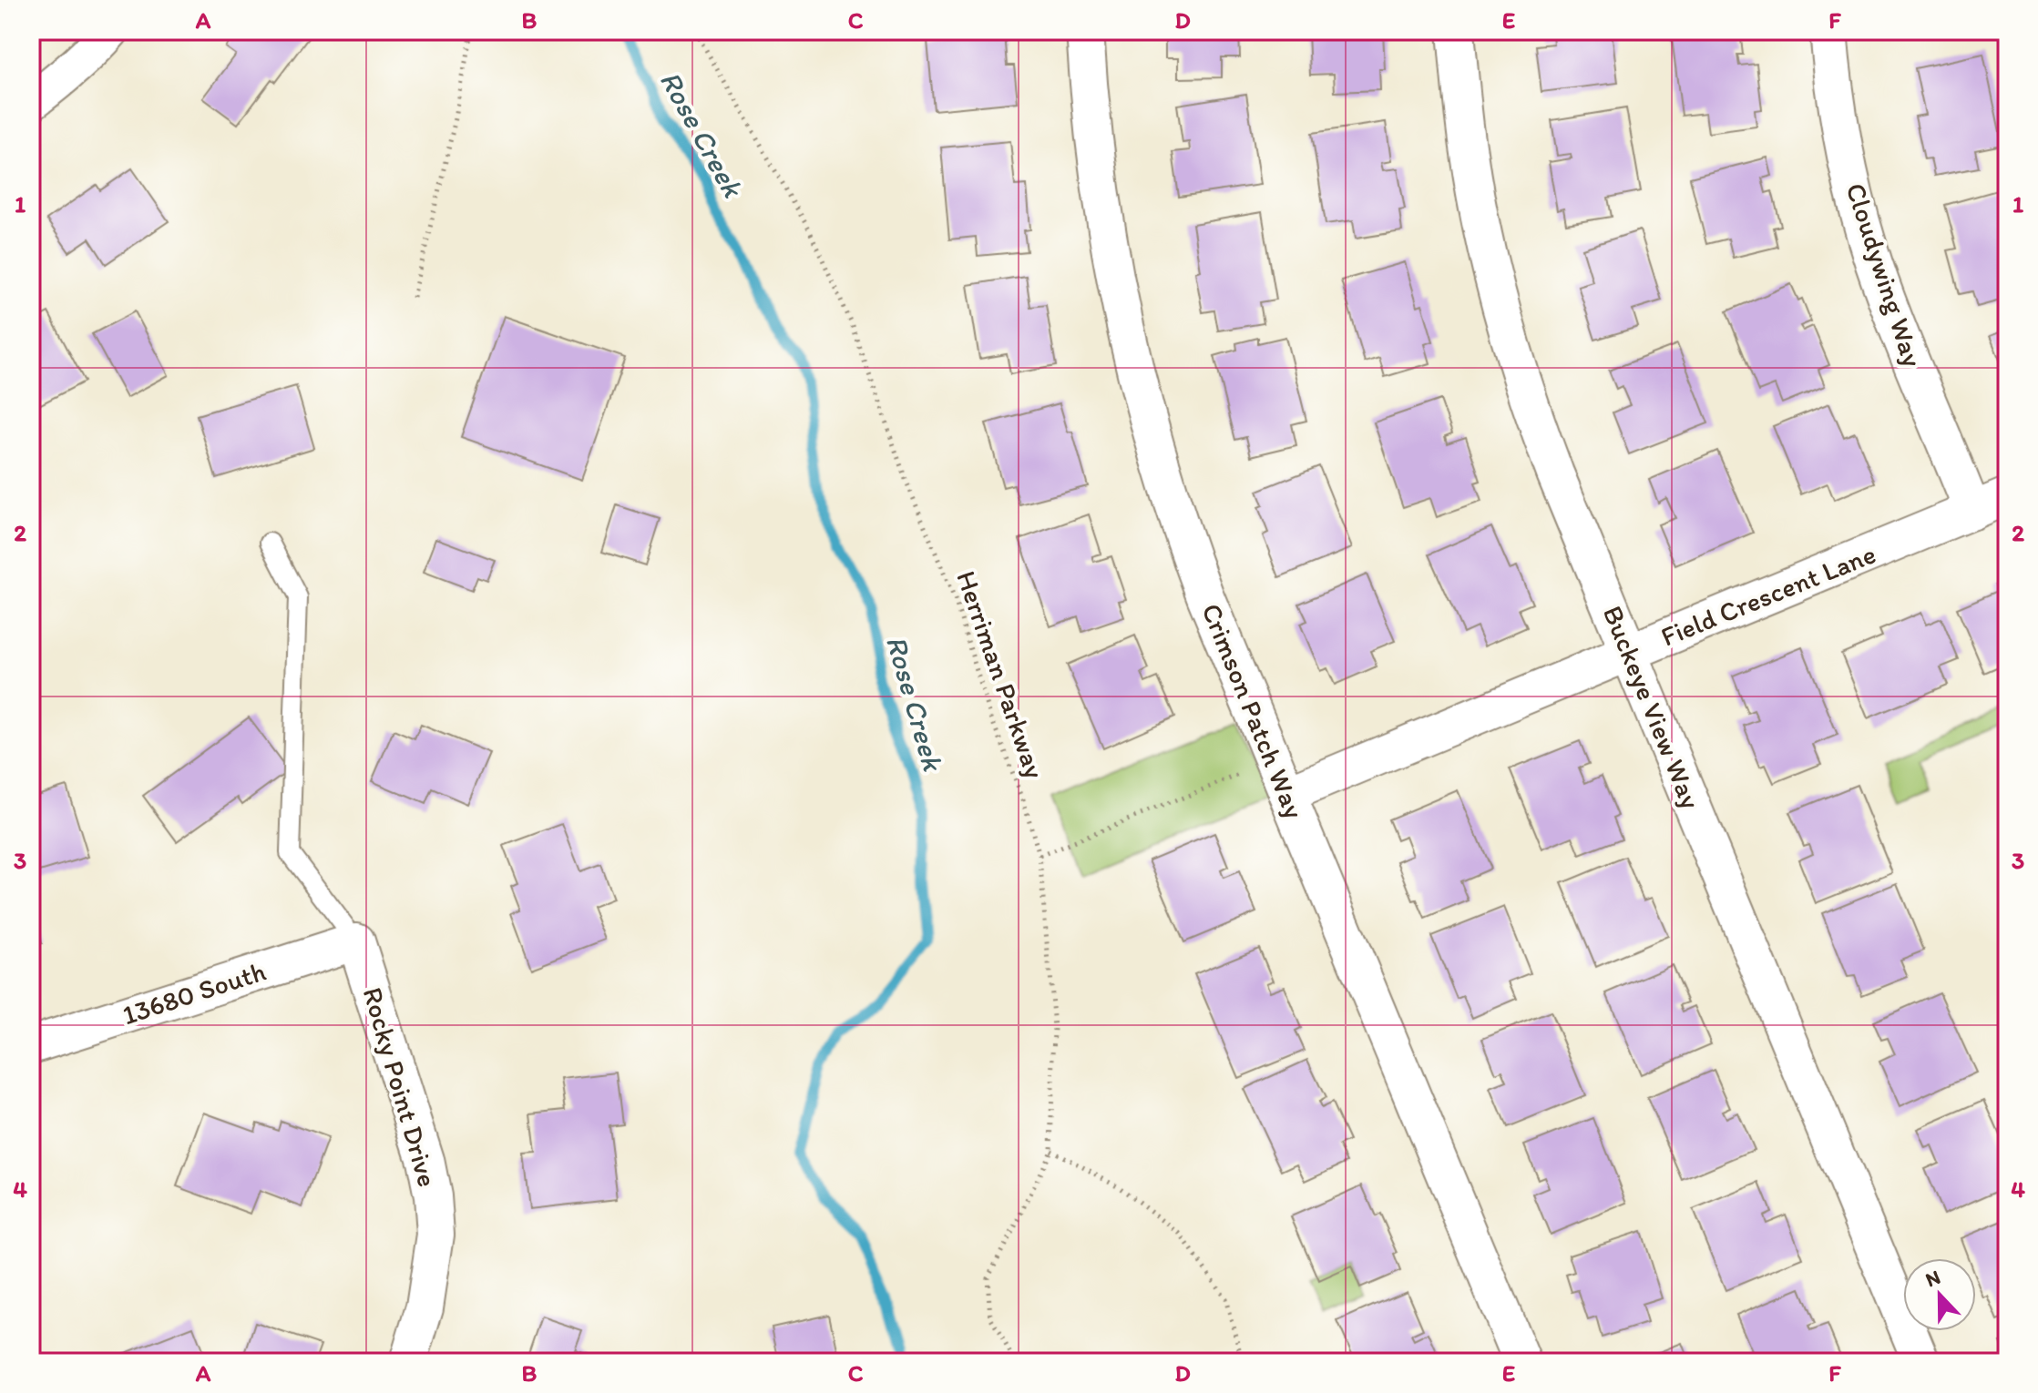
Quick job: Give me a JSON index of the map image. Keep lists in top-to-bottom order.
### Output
{
  "streets": {
    "street": [
      "Cloudywing Way",
      "Field Crescent Lane",
      "Buckeye View Way",
      "Crimson Patch Way",
      "13680 South",
      "Rocky Point Drive"
    ],
    "path": ["Herriman Parkway"]
  },
  "crossings": [
    ["Cloudywing Way", "Field Crescent Lane"],
    ["Field Crescent Lane", "Buckeye View Way"],
    ["Field Crescent Lane", "Crimson Patch Way"],
    ["13680 South", "Rocky Point Drive"]
  ],
  "water": ["Rose Creek"],
  "north": "top",
  "grid": {
    "columns": [
      "A",
      "B",
      "C",
      "D",
      "E",
      "F"
    ],
    "rows": [
      "1",
      "2",
      "3",
      "4"
    ]
  }
}
